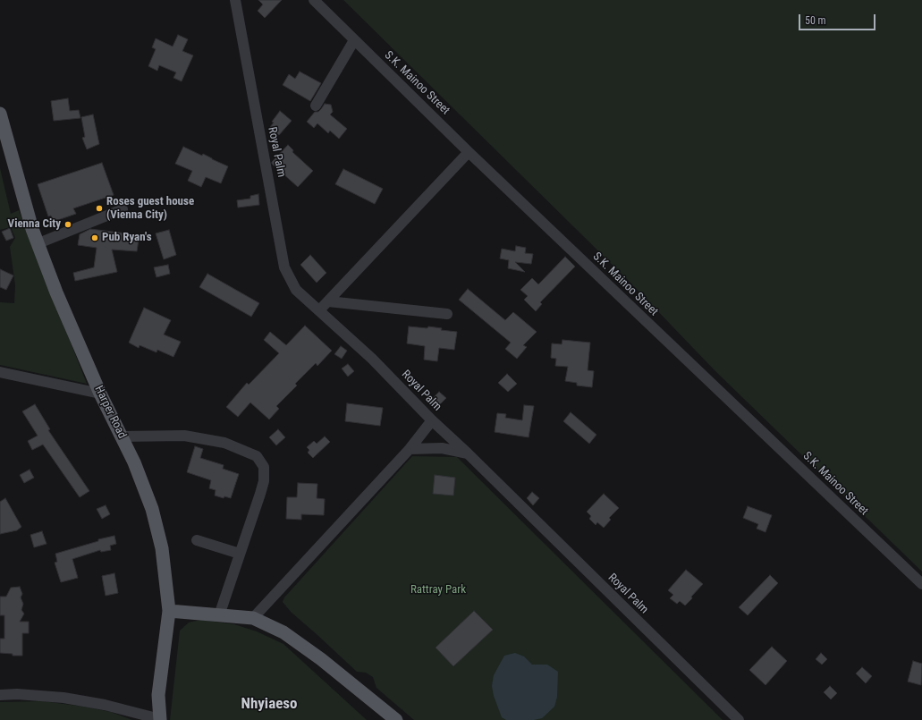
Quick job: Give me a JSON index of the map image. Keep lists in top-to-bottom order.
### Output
{
  "streets": {
    "main road": ["Harper Road"],
    "street": ["S.K. Mainoo Street", "Royal Palm"]
  },
  "districts": ["Nhyiaeso"],
  "parks": ["Rattray Park"],
  "places": ["Roses guest house (Vienna City)", "Vienna City", "Pub Ryan's"],
  "scale_bar": "50 m"
}
